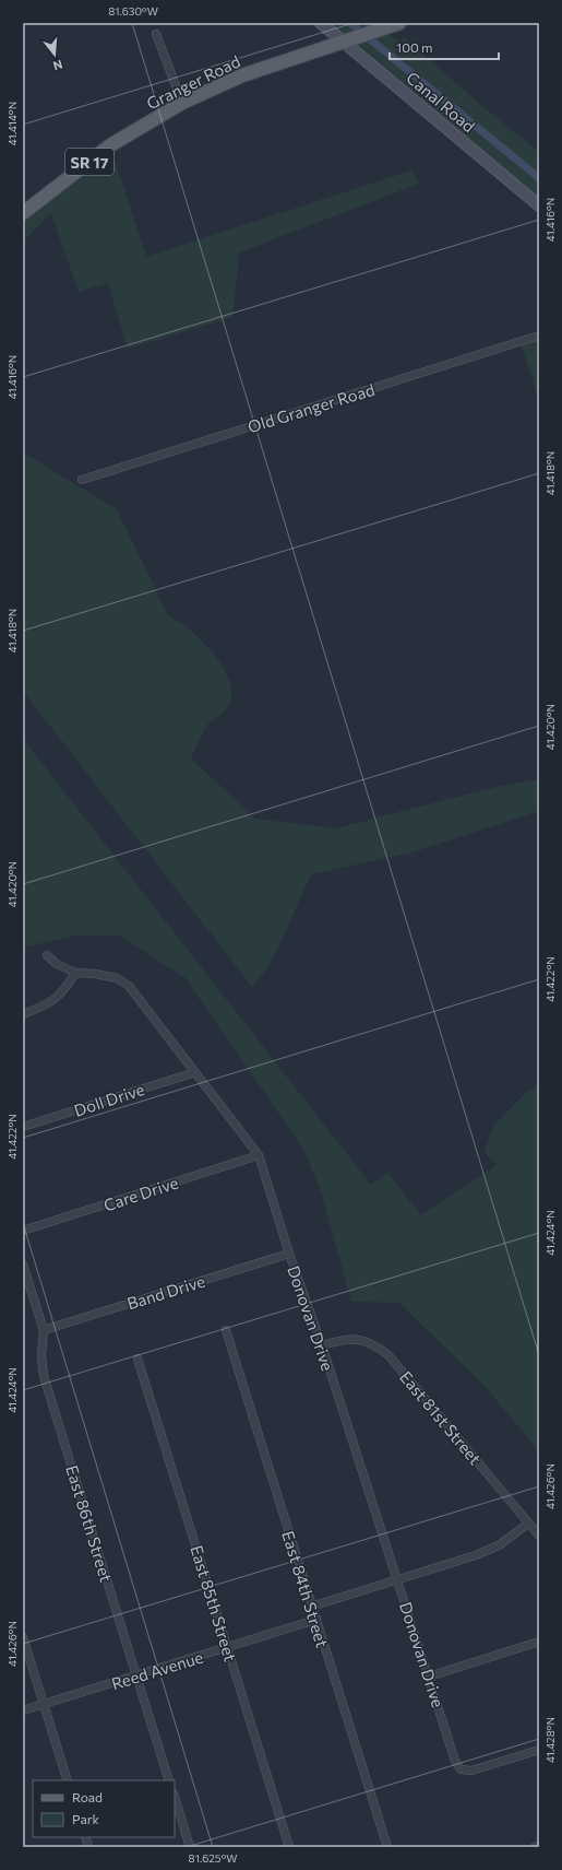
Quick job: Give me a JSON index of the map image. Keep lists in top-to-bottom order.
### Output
{
  "streets": {
    "main road": ["Granger Road", "SR 17"],
    "street": [
      "Canal Road",
      "Old Granger Road",
      "Doll Drive",
      "Care Drive",
      "Band Drive",
      "Donovan Drive",
      "East 81st Street",
      "East 86th Street",
      "East 84th Street",
      "East 85th Street",
      "Reed Avenue"
    ]
  },
  "crossings": [
    ["Granger Road", "Canal Road"],
    ["Doll Drive", "Donovan Drive"],
    ["Care Drive", "Donovan Drive"],
    ["Band Drive", "Donovan Drive"],
    ["Band Drive", "East 86th Street"],
    ["Donovan Drive", "East 81st Street"],
    ["East 86th Street", "Reed Avenue"],
    ["East 84th Street", "Reed Avenue"],
    ["East 85th Street", "Reed Avenue"]
  ],
  "legend": ["Road", "Park"],
  "scale_bar": "100 m",
  "north": "bottom",
  "coordinates": [
    "81.630°W",
    "41.414°N",
    "41.416°N",
    "41.418°N",
    "41.420°N",
    "41.422°N",
    "41.424°N",
    "41.426°N",
    "41.428°N",
    "81.625°W"
  ]
}
